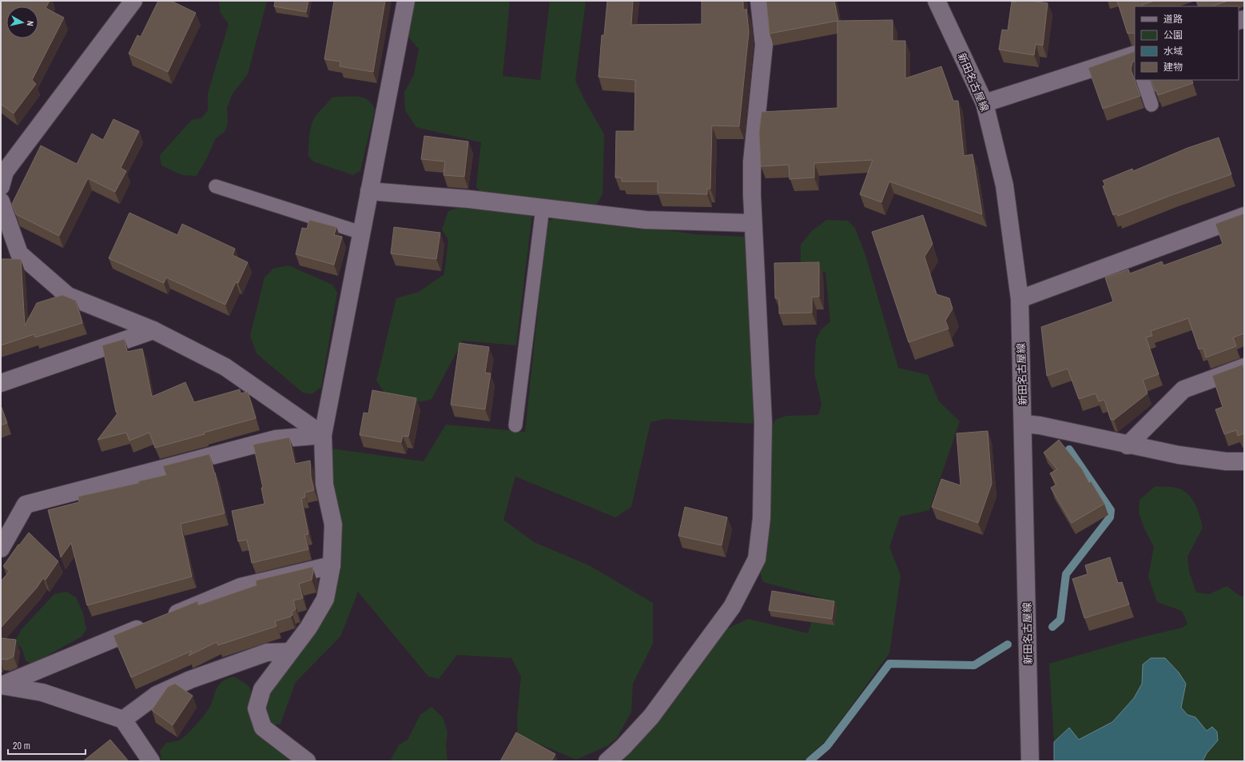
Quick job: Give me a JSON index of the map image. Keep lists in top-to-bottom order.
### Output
{
  "streets": {
    "street": ["新田名古屋線"]
  },
  "legend": [
    "道路",
    "公園",
    "水域",
    "建物"
  ],
  "scale_bar": "20 m",
  "north": "right"
}
